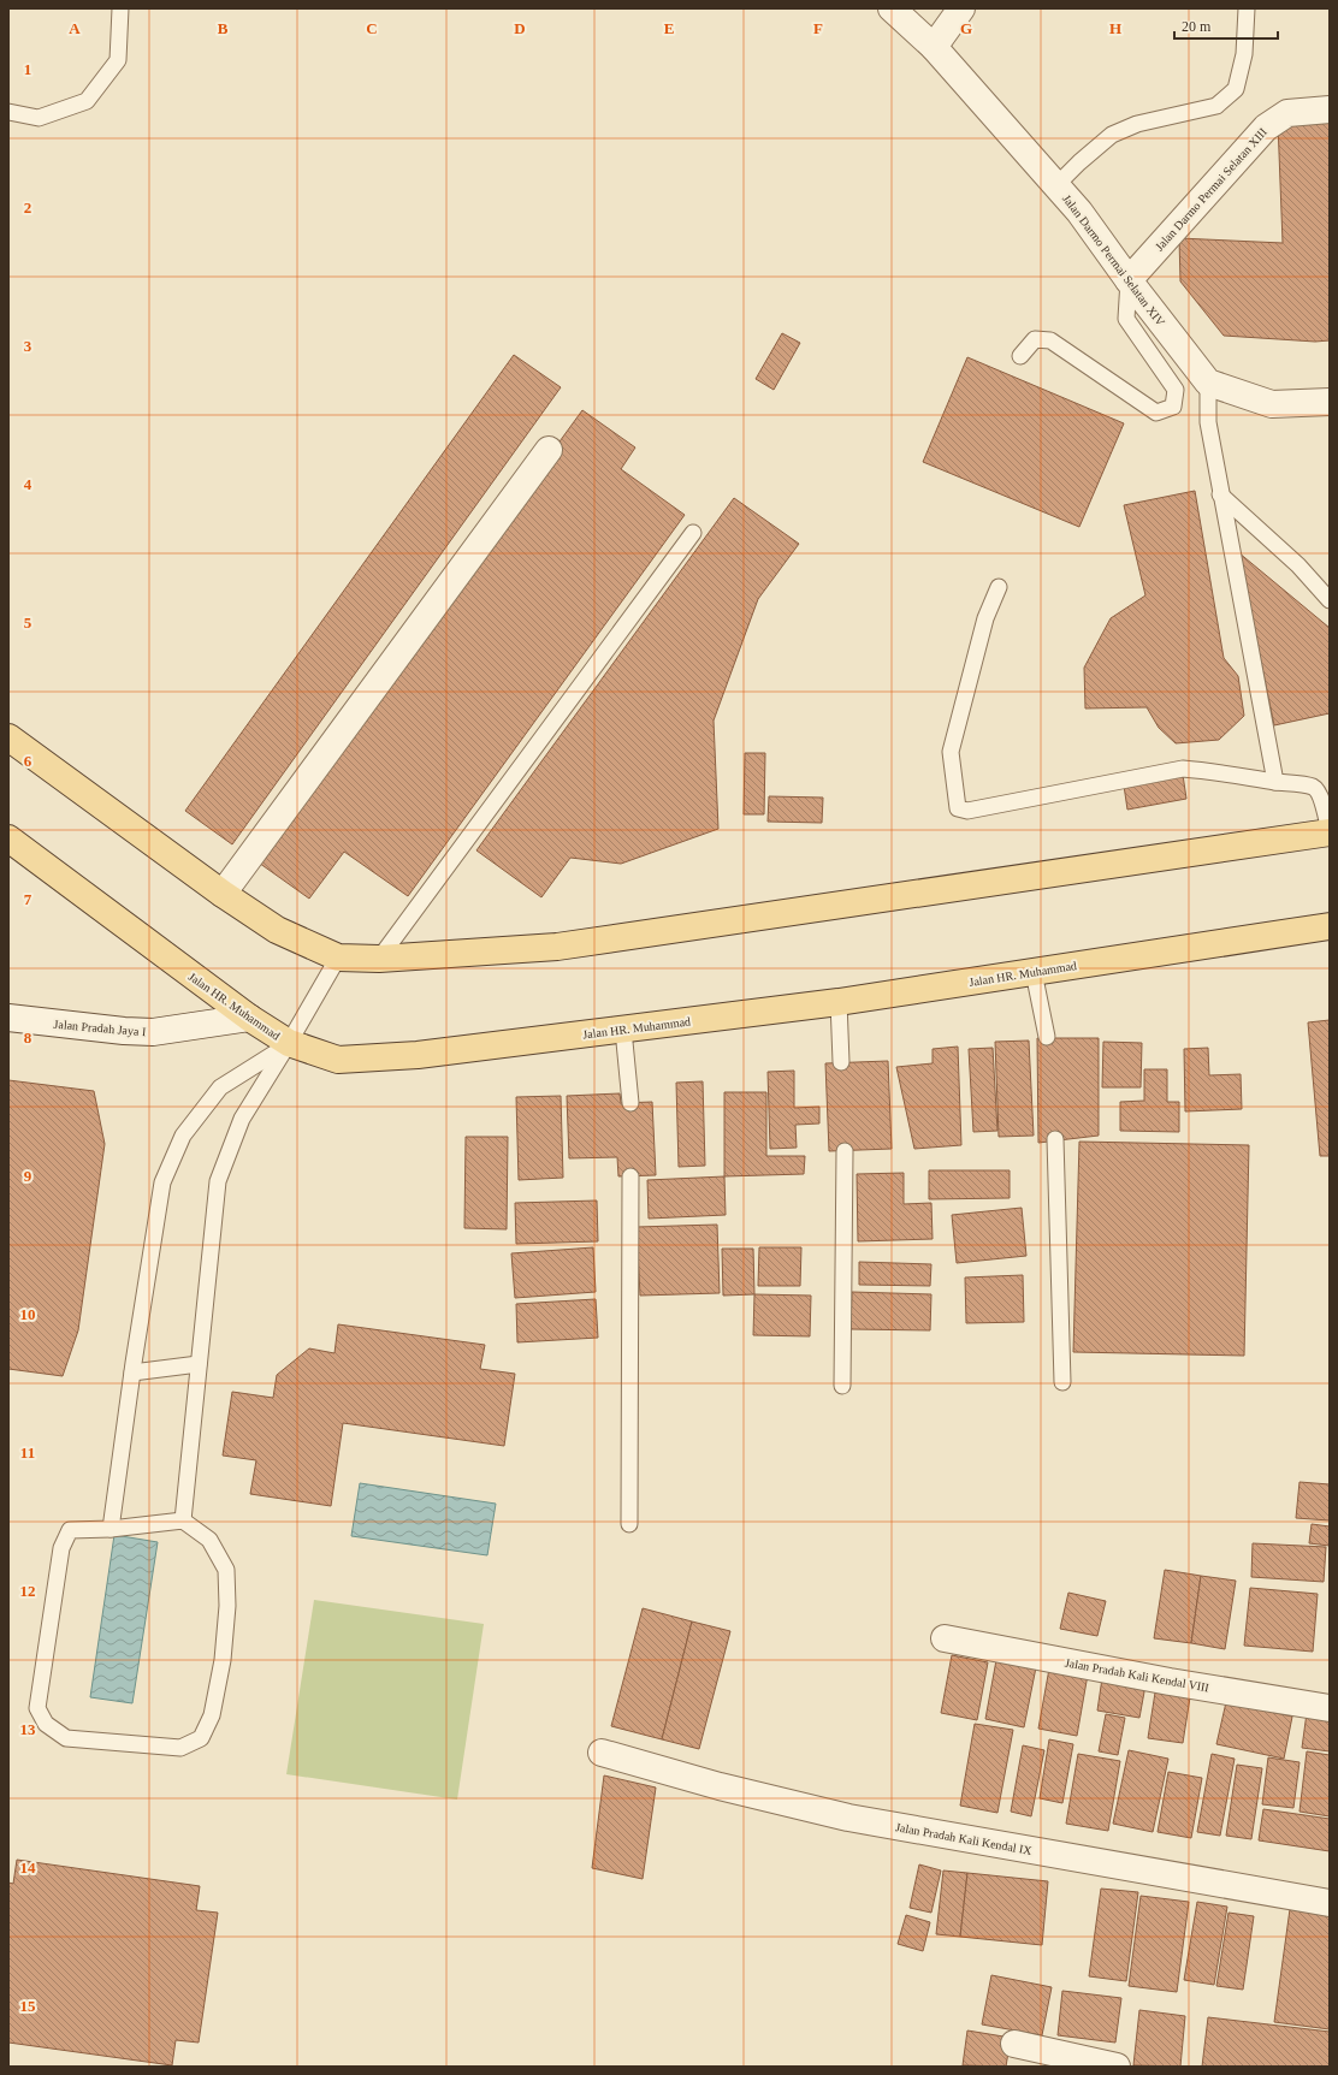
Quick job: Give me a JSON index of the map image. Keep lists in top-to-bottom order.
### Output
{
  "streets": {
    "main road": ["Jalan HR. Muhammad"],
    "street": [
      "Jalan Darmo Permai Selatan XIII",
      "Jalan Darmo Permai Selatan XIV",
      "Jalan Pradah Jaya I",
      "Jalan Pradah Kali Kendal VIII",
      "Jalan Pradah Kali Kendal IX"
    ]
  },
  "crossings": [
    ["Jalan Darmo Permai Selatan XIII", "Jalan Darmo Permai Selatan XIV"],
    ["Jalan HR. Muhammad", "Jalan Pradah Jaya I"]
  ],
  "scale_bar": "20 m",
  "grid": {
    "columns": [
      "A",
      "B",
      "C",
      "D",
      "E",
      "F",
      "G",
      "H"
    ],
    "rows": [
      "1",
      "2",
      "3",
      "4",
      "5",
      "6",
      "7",
      "8",
      "9",
      "10",
      "11",
      "12",
      "13",
      "14",
      "15"
    ]
  }
}
